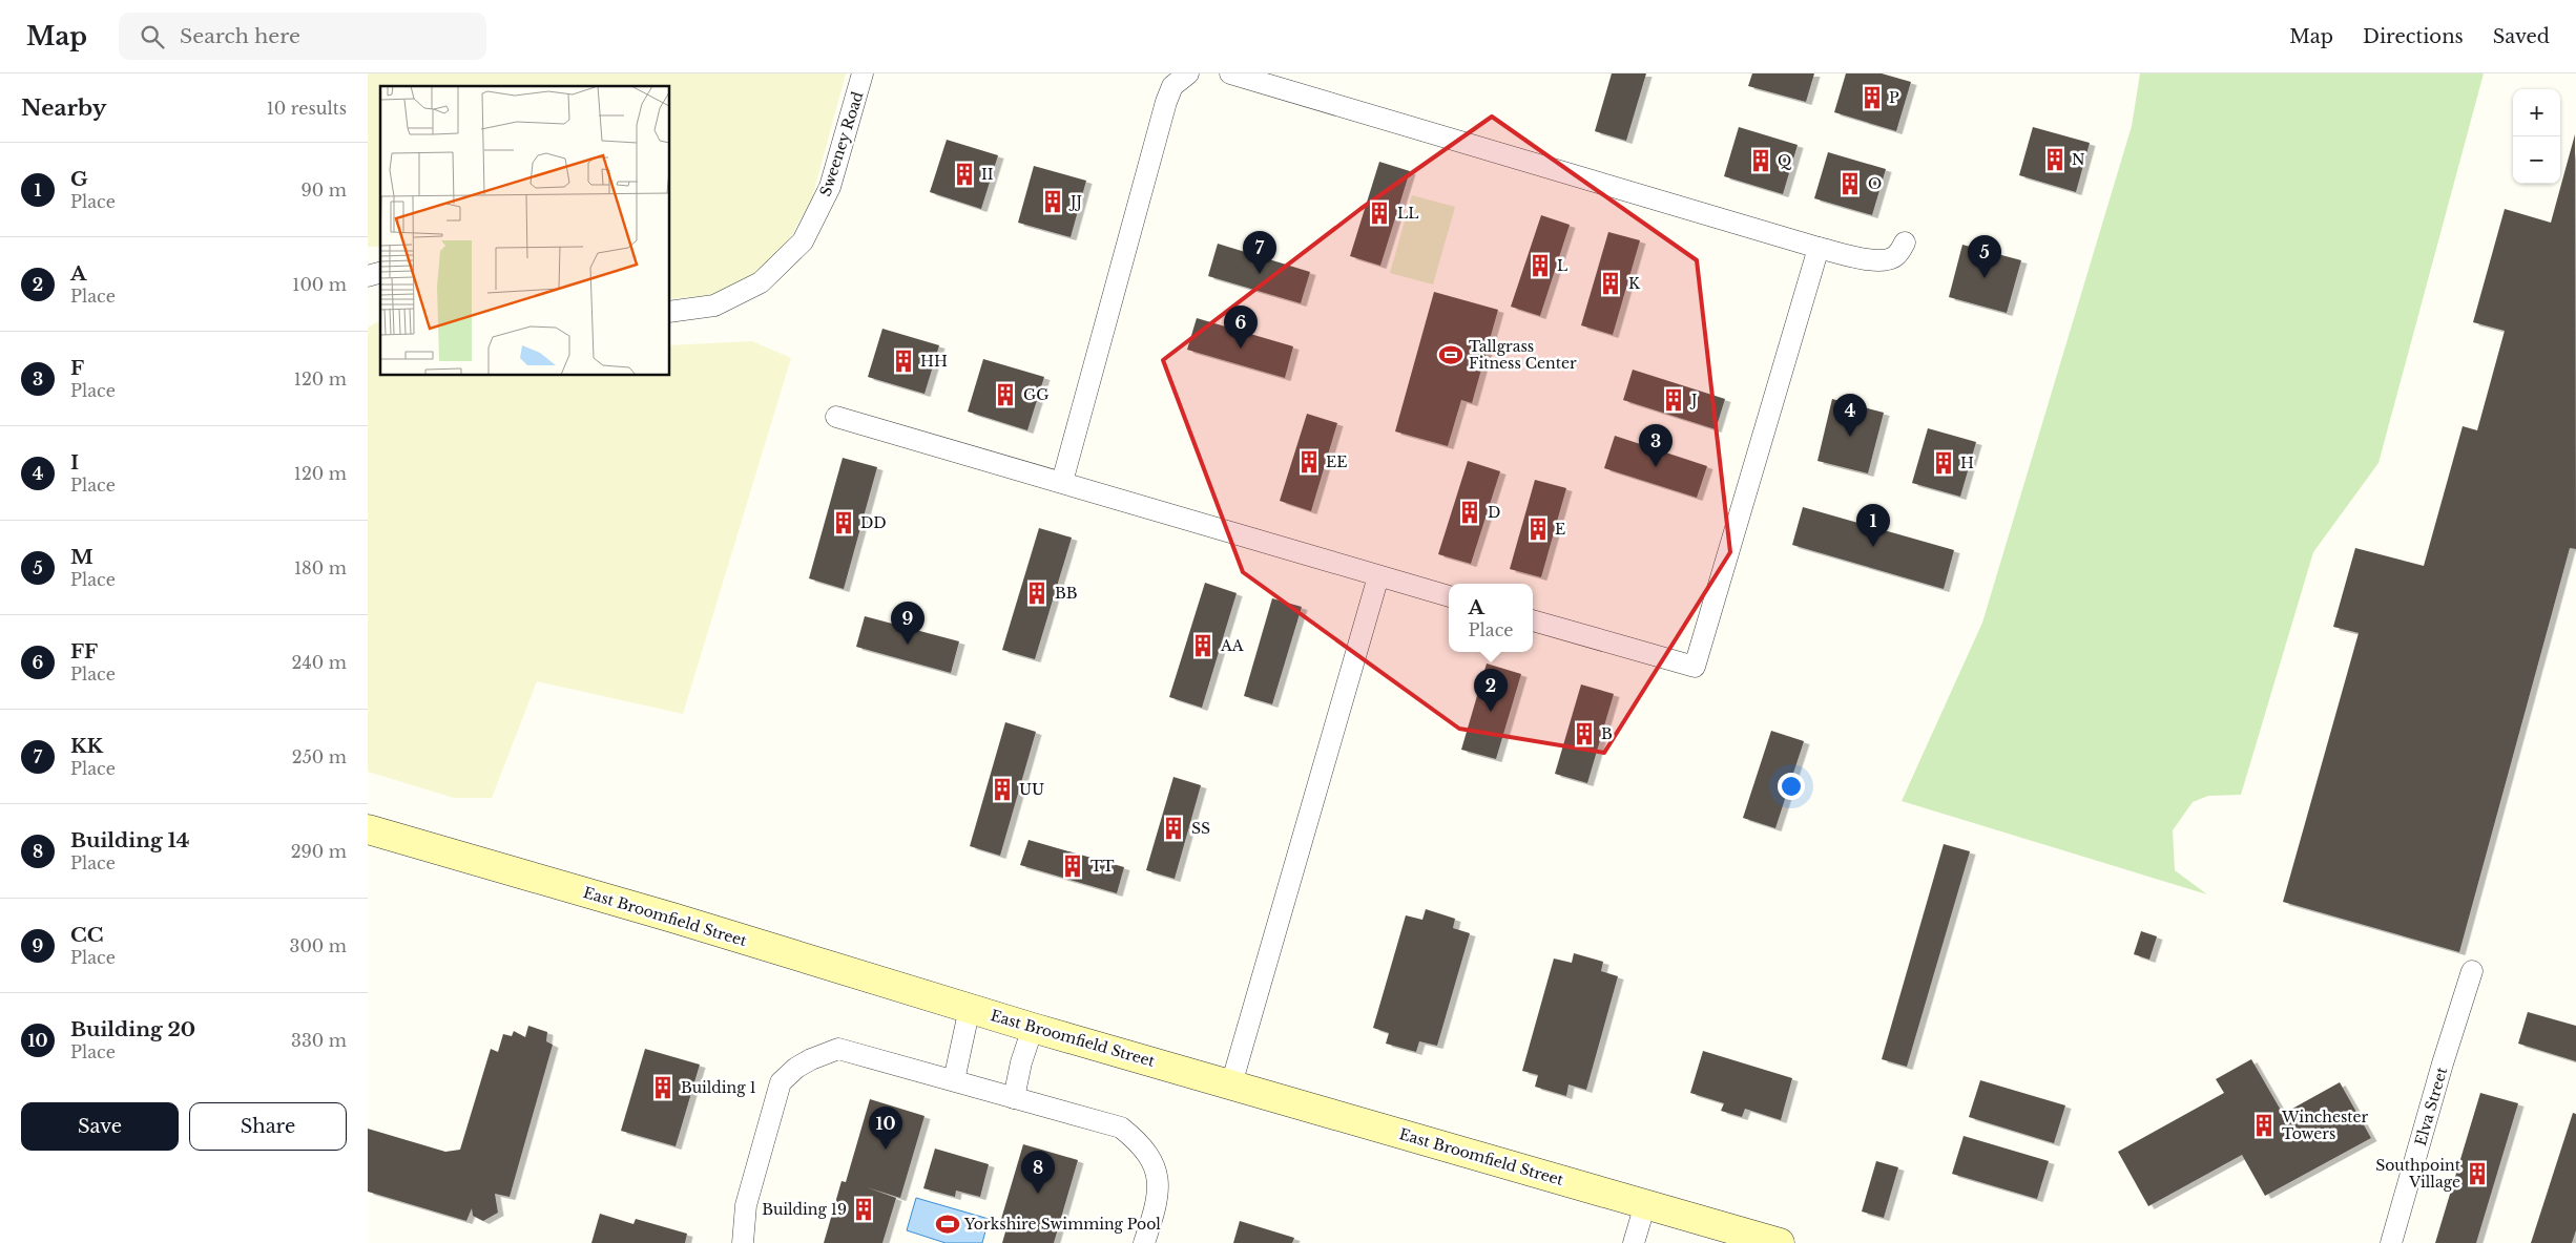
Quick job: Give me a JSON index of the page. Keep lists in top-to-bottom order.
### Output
{
  "streets": {
    "main road": ["East Broomfield Street"],
    "street": ["Sweeney Road", "Elva Street"]
  },
  "places": {
    "building": [
      "P",
      "N",
      "Q",
      "II",
      "O",
      "JJ",
      "LL",
      "L",
      "K",
      "HH",
      "GG",
      "J",
      "EE",
      "H",
      "D",
      "DD",
      "E",
      "BB",
      "AA",
      "B",
      "UU",
      "SS",
      "TT",
      "Building 1",
      "Winchester Towers",
      "Southpoint Village",
      "Building 19"
    ],
    "sports": ["Tallgrass Fitness Center", "Yorkshire Swimming Pool"]
  },
  "page": {
    "header": "Map",
    "search": "Search here",
    "nav": ["Map", "Directions", "Saved"],
    "heading": ["Nearby", "10 results"],
    "map_buttons": ["+", "−"],
    "list": [
      {
        "mark": "1",
        "name": "G",
        "note": "Place",
        "value": "90 m"
      },
      {
        "mark": "2",
        "name": "A",
        "note": "Place",
        "value": "100 m"
      },
      {
        "mark": "3",
        "name": "F",
        "note": "Place",
        "value": "120 m"
      },
      {
        "mark": "4",
        "name": "I",
        "note": "Place",
        "value": "120 m"
      },
      {
        "mark": "5",
        "name": "M",
        "note": "Place",
        "value": "180 m"
      },
      {
        "mark": "6",
        "name": "FF",
        "note": "Place",
        "value": "240 m"
      },
      {
        "mark": "7",
        "name": "KK",
        "note": "Place",
        "value": "250 m"
      },
      {
        "mark": "8",
        "name": "Building 14",
        "note": "Place",
        "value": "290 m"
      },
      {
        "mark": "9",
        "name": "CC",
        "note": "Place",
        "value": "300 m"
      },
      {
        "mark": "10",
        "name": "Building 20",
        "note": "Place",
        "value": "330 m"
      }
    ],
    "pins": [
      "7",
      "5",
      "6",
      "4",
      "3",
      "1",
      "9",
      "2",
      "10",
      "8"
    ],
    "popup": ["A", "Place"],
    "buttons": ["Save", "Share"]
  }
}
